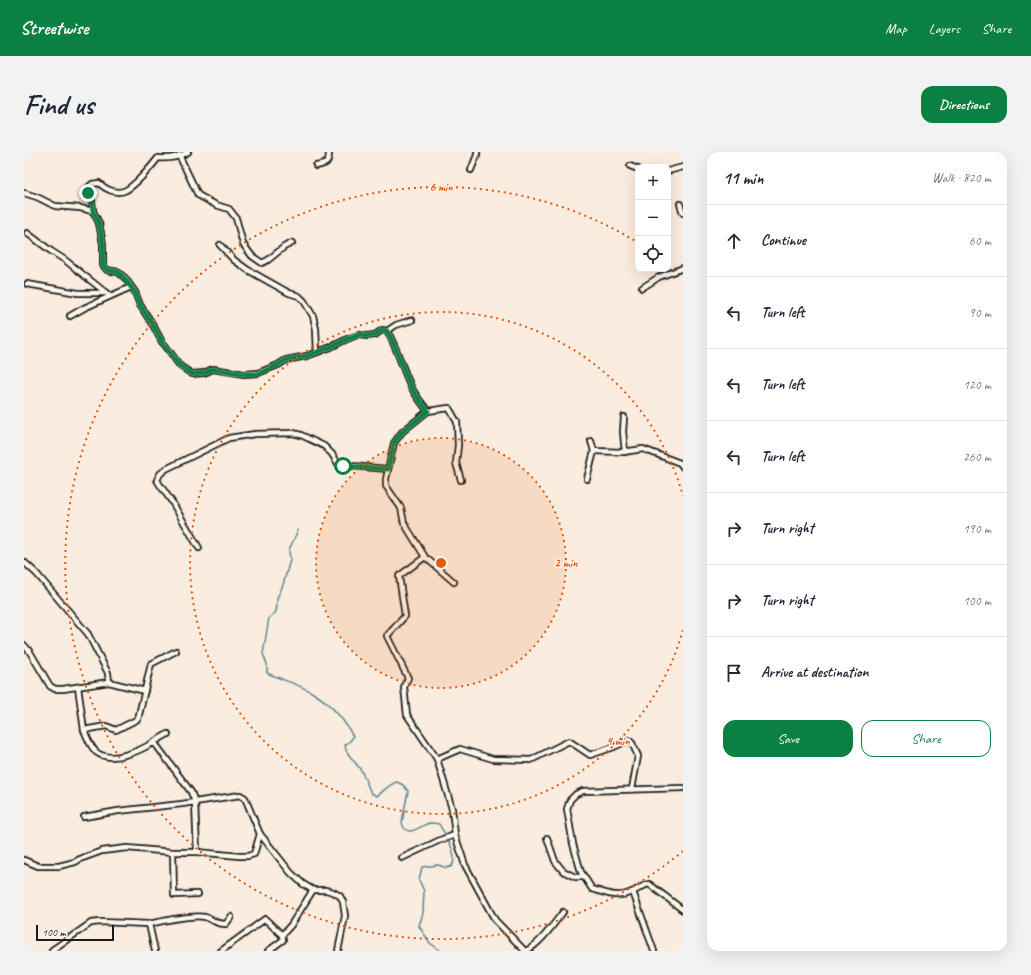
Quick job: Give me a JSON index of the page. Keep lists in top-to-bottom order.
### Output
{
  "scale_bar": "100 m",
  "page": {
    "header": "Streetwise",
    "nav": ["Map", "Layers", "Share"],
    "buttons": [
      "Directions",
      ["Save", "Share"]
    ],
    "title": "Find us",
    "heading": ["11 min", "Walk · 820 m"],
    "map_buttons": ["+", "−"],
    "list": [
      ["Continue", "60 m"],
      ["Turn left", "90 m"],
      ["Turn left", "120 m"],
      ["Turn left", "260 m"],
      ["Turn right", "190 m"],
      ["Turn right", "100 m"],
      "Arrive at destination"
    ],
    "scale": "100 m"
  },
  "rings": ["6 min", "2 min", "4 min"]
}
